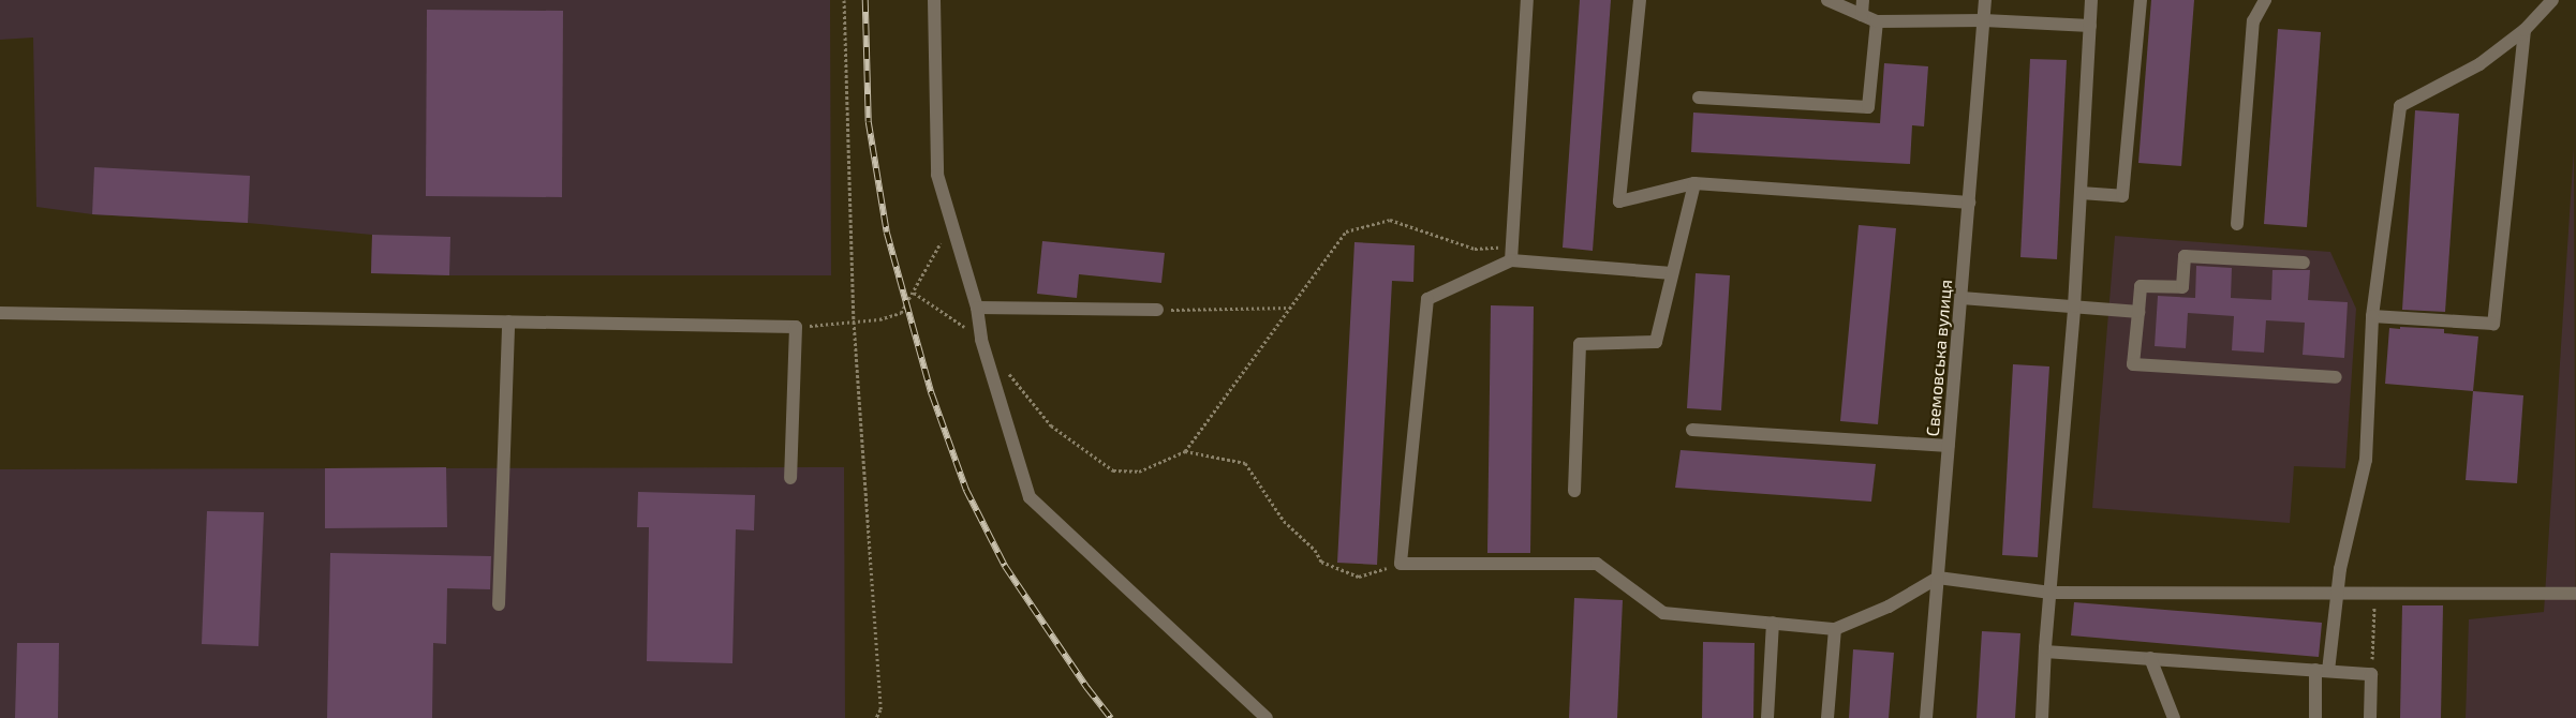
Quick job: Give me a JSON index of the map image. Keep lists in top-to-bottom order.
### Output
{
  "streets": {
    "street": ["Свемовська вулиця"]
  }
}
